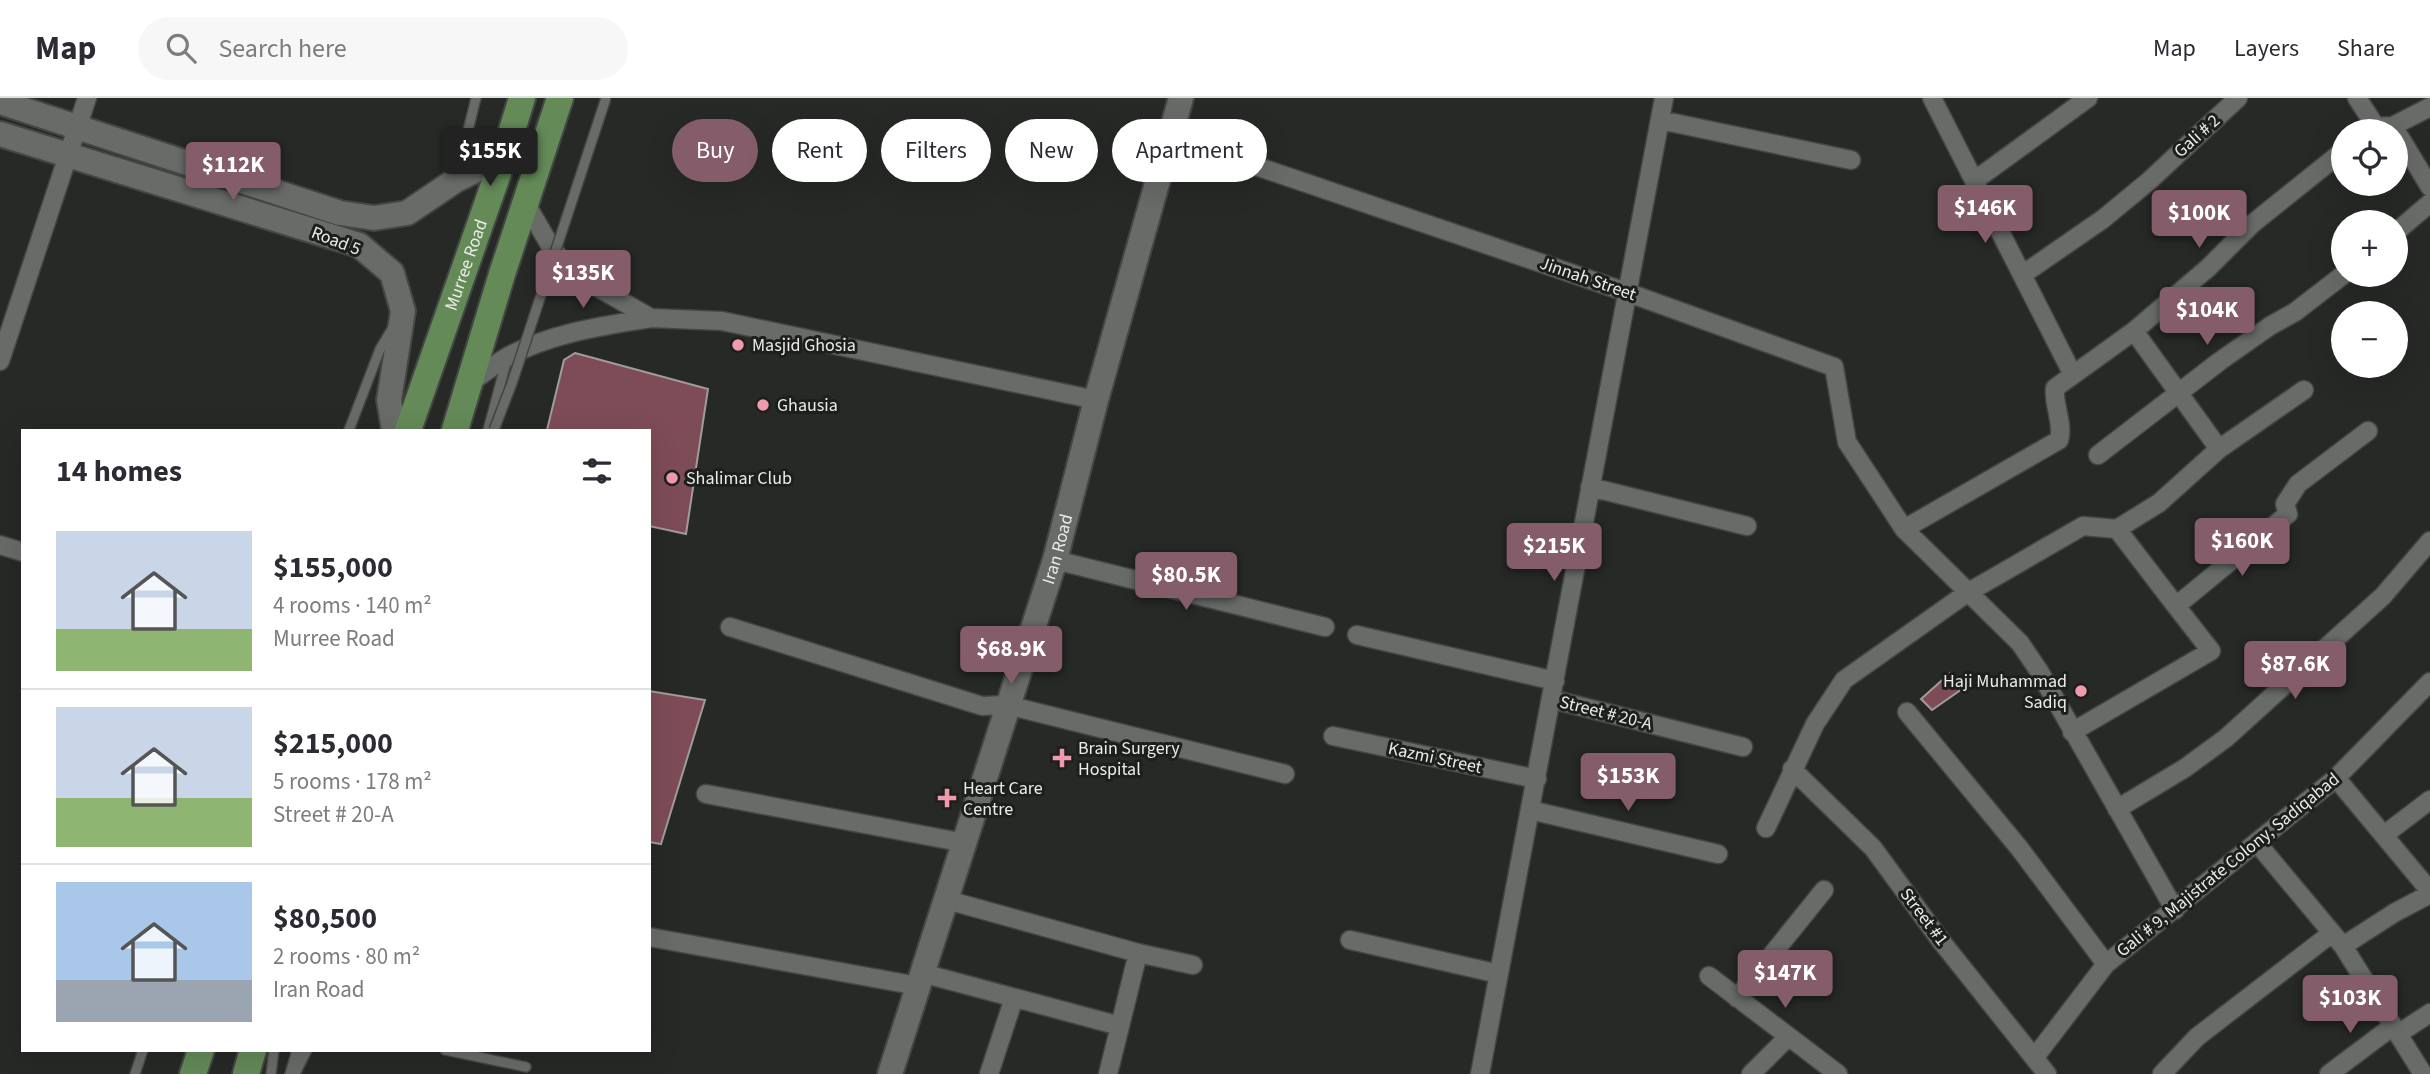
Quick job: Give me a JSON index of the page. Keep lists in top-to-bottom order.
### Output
{
  "streets": {
    "main road": ["Road 5", "Murree Road", "Iran Road"],
    "street": [
      "Gali # 2",
      "Jinnah Street",
      "Street # 20-A",
      "Kazmi Street",
      "Gali # 9, Majistrate Colony, Sadiqabad",
      "Street #1"
    ]
  },
  "crossings": [
    ["Road 5", "Murree Road"],
    ["Gali # 9, Majistrate Colony, Sadiqabad", "Street #1"]
  ],
  "places": {
    "other": [
      "Masjid Ghosia",
      "Ghausia",
      "Shalimar Club",
      "Haji Muhammad Sadiq"
    ],
    "health": ["Brain Surgery Hospital", "Heart Care Centre"]
  },
  "page": {
    "header": "Map",
    "search": "Search here",
    "nav": ["Map", "Layers", "Share"],
    "map_buttons": ["+", "−"],
    "chip": [
      "Buy",
      "Rent",
      "Filters",
      "New",
      "Apartment"
    ],
    "price": [
      "$155K",
      "$112K",
      "$146K",
      "$100K",
      "$135K",
      "$104K",
      "$160K",
      "$215K",
      "$80.5K",
      "$68.9K",
      "$87.6K",
      "$153K",
      "$147K",
      "$103K"
    ],
    "heading": "14 homes",
    "list": [
      {
        "name": "$155,000",
        "note": "4 rooms · 140 m² · Murree Road"
      },
      {
        "name": "$215,000",
        "note": "5 rooms · 178 m² · Street # 20-A"
      },
      {
        "name": "$80,500",
        "note": "2 rooms · 80 m² · Iran Road"
      }
    ]
  }
}
